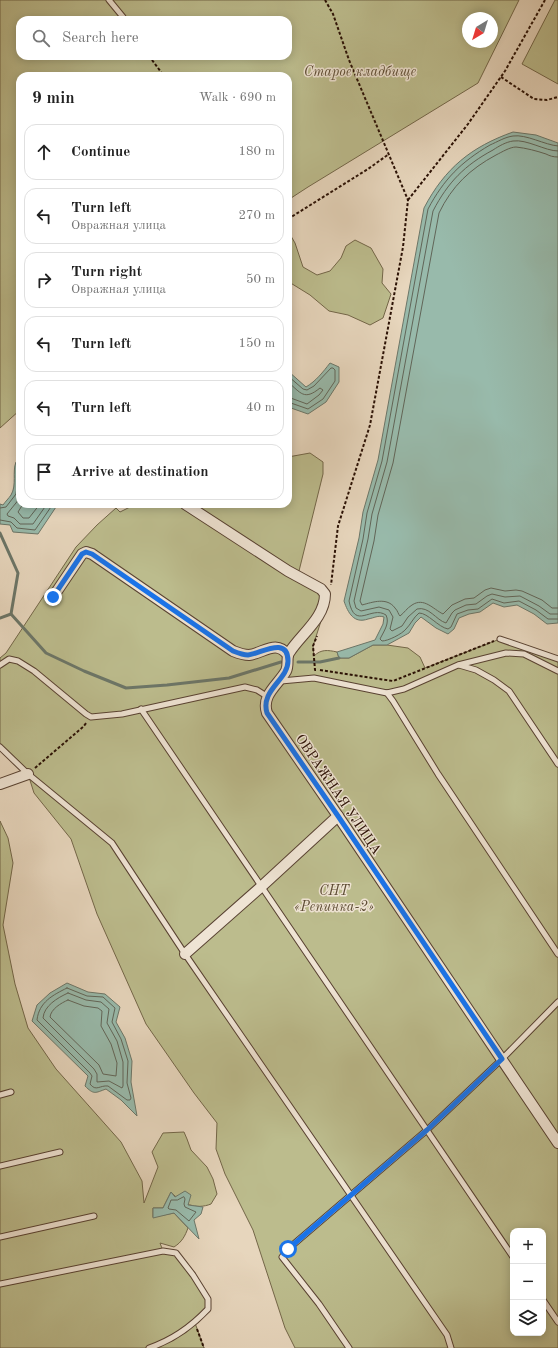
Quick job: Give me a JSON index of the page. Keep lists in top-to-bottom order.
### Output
{
  "streets": {
    "street": ["ОВРАЖНАЯ УЛИЦА"]
  },
  "parks": ["Старое кладбище", "СНТ «Репинка-2»"],
  "north": "bottom left",
  "page": {
    "search": "Search here",
    "heading": ["9 min", "Walk · 690 m"],
    "list": [
      ["Continue", "180 m"],
      ["Turn left", "Овражная улица", "270 m"],
      ["Turn right", "Овражная улица", "50 m"],
      ["Turn left", "150 m"],
      ["Turn left", "40 m"],
      "Arrive at destination"
    ],
    "map_buttons": ["+", "−"]
  }
}
